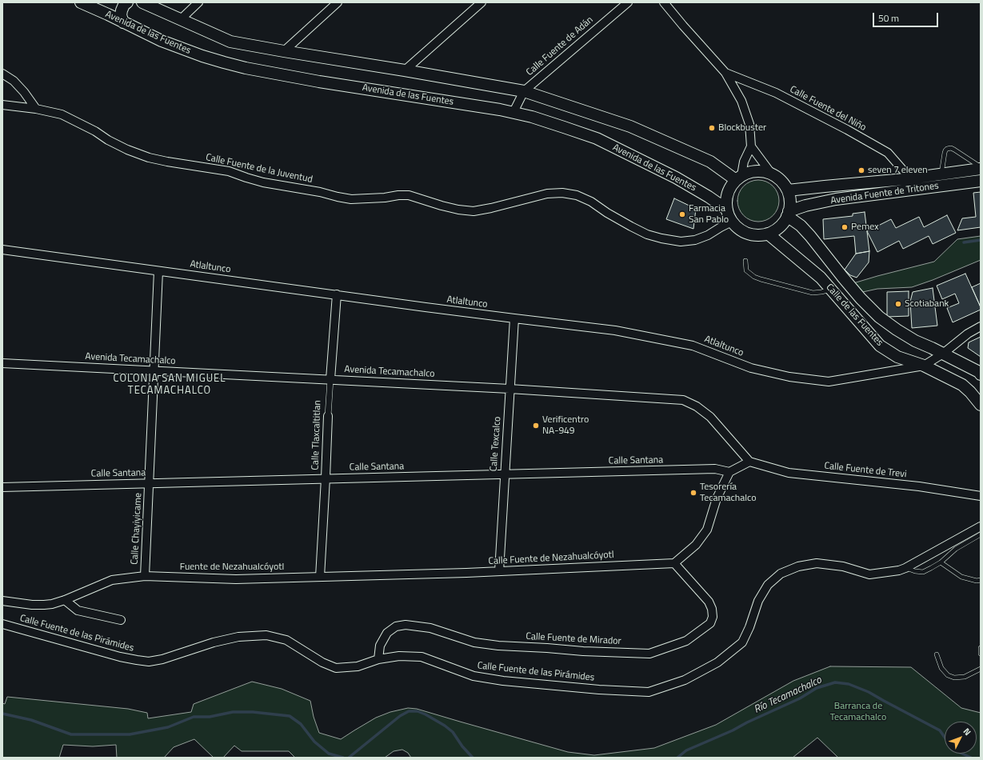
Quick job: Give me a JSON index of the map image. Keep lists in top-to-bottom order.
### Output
{
  "streets": {
    "main road": ["Avenida de las Fuentes", "Avenida Fuente de Tritones", "Calle de las Fuentes"],
    "street": [
      "Calle Fuente de Adán",
      "Calle Fuente del Niño",
      "Calle Fuente de la Juventud",
      "Atlaltunco",
      "Avenida Tecamachalco",
      "Calle Tlaxcaltitlan",
      "Calle Texcalco",
      "Calle Santana",
      "Calle Fuente de Trevi",
      "Calle Chayiyicame",
      "Calle Fuente de Nezahualcóyotl",
      "Fuente de Nezahualcóyotl",
      "Calle Fuente de las Pirámides",
      "Calle Fuente de Mirador"
    ]
  },
  "crossings": [
    ["Avenida de las Fuentes", "Calle Fuente de Adán"],
    ["Avenida de las Fuentes", "Calle Fuente de la Juventud"],
    ["Avenida de las Fuentes", "Avenida Fuente de Tritones"],
    ["Avenida de las Fuentes", "Calle de las Fuentes"],
    ["Calle Fuente del Niño", "Avenida Fuente de Tritones"],
    ["Calle Fuente de la Juventud", "Avenida Fuente de Tritones"],
    ["Calle Fuente de la Juventud", "Calle de las Fuentes"],
    ["Avenida Fuente de Tritones", "Calle de las Fuentes"],
    ["Atlaltunco", "Calle de las Fuentes"],
    ["Atlaltunco", "Calle Tlaxcaltitlan"],
    ["Atlaltunco", "Calle Texcalco"],
    ["Atlaltunco", "Calle Chayiyicame"],
    ["Avenida Tecamachalco", "Calle Tlaxcaltitlan"],
    ["Avenida Tecamachalco", "Calle Texcalco"],
    ["Avenida Tecamachalco", "Calle Fuente de Trevi"],
    ["Avenida Tecamachalco", "Calle Chayiyicame"],
    ["Calle Tlaxcaltitlan", "Calle Santana"],
    ["Calle Tlaxcaltitlan", "Calle Fuente de Nezahualcóyotl"],
    ["Calle Tlaxcaltitlan", "Fuente de Nezahualcóyotl"],
    ["Calle Texcalco", "Calle Santana"],
    ["Calle Texcalco", "Calle Fuente de Nezahualcóyotl"],
    ["Calle Santana", "Calle Chayiyicame"],
    ["Calle Chayiyicame", "Fuente de Nezahualcóyotl"],
    ["Calle Fuente de Nezahualcóyotl", "Fuente de Nezahualcóyotl"],
    ["Calle Fuente de Nezahualcóyotl", "Calle Fuente de Mirador"],
    ["Calle Fuente de las Pirámides", "Calle Fuente de Mirador"]
  ],
  "districts": ["COLONIA SAN MIGUEL TECAMACHALCO"],
  "water": ["Río Tecamachalco"],
  "parks": ["Barranca de Tecamachalco"],
  "places": [
    "Blockbuster",
    "seven 7 eleven",
    "Farmacia San Pablo",
    "Pemex",
    "Scotiabank",
    "Verificentro NA-949",
    "Tesorería Tecamachalco"
  ],
  "scale_bar": "50 m",
  "north": "top right"
}
